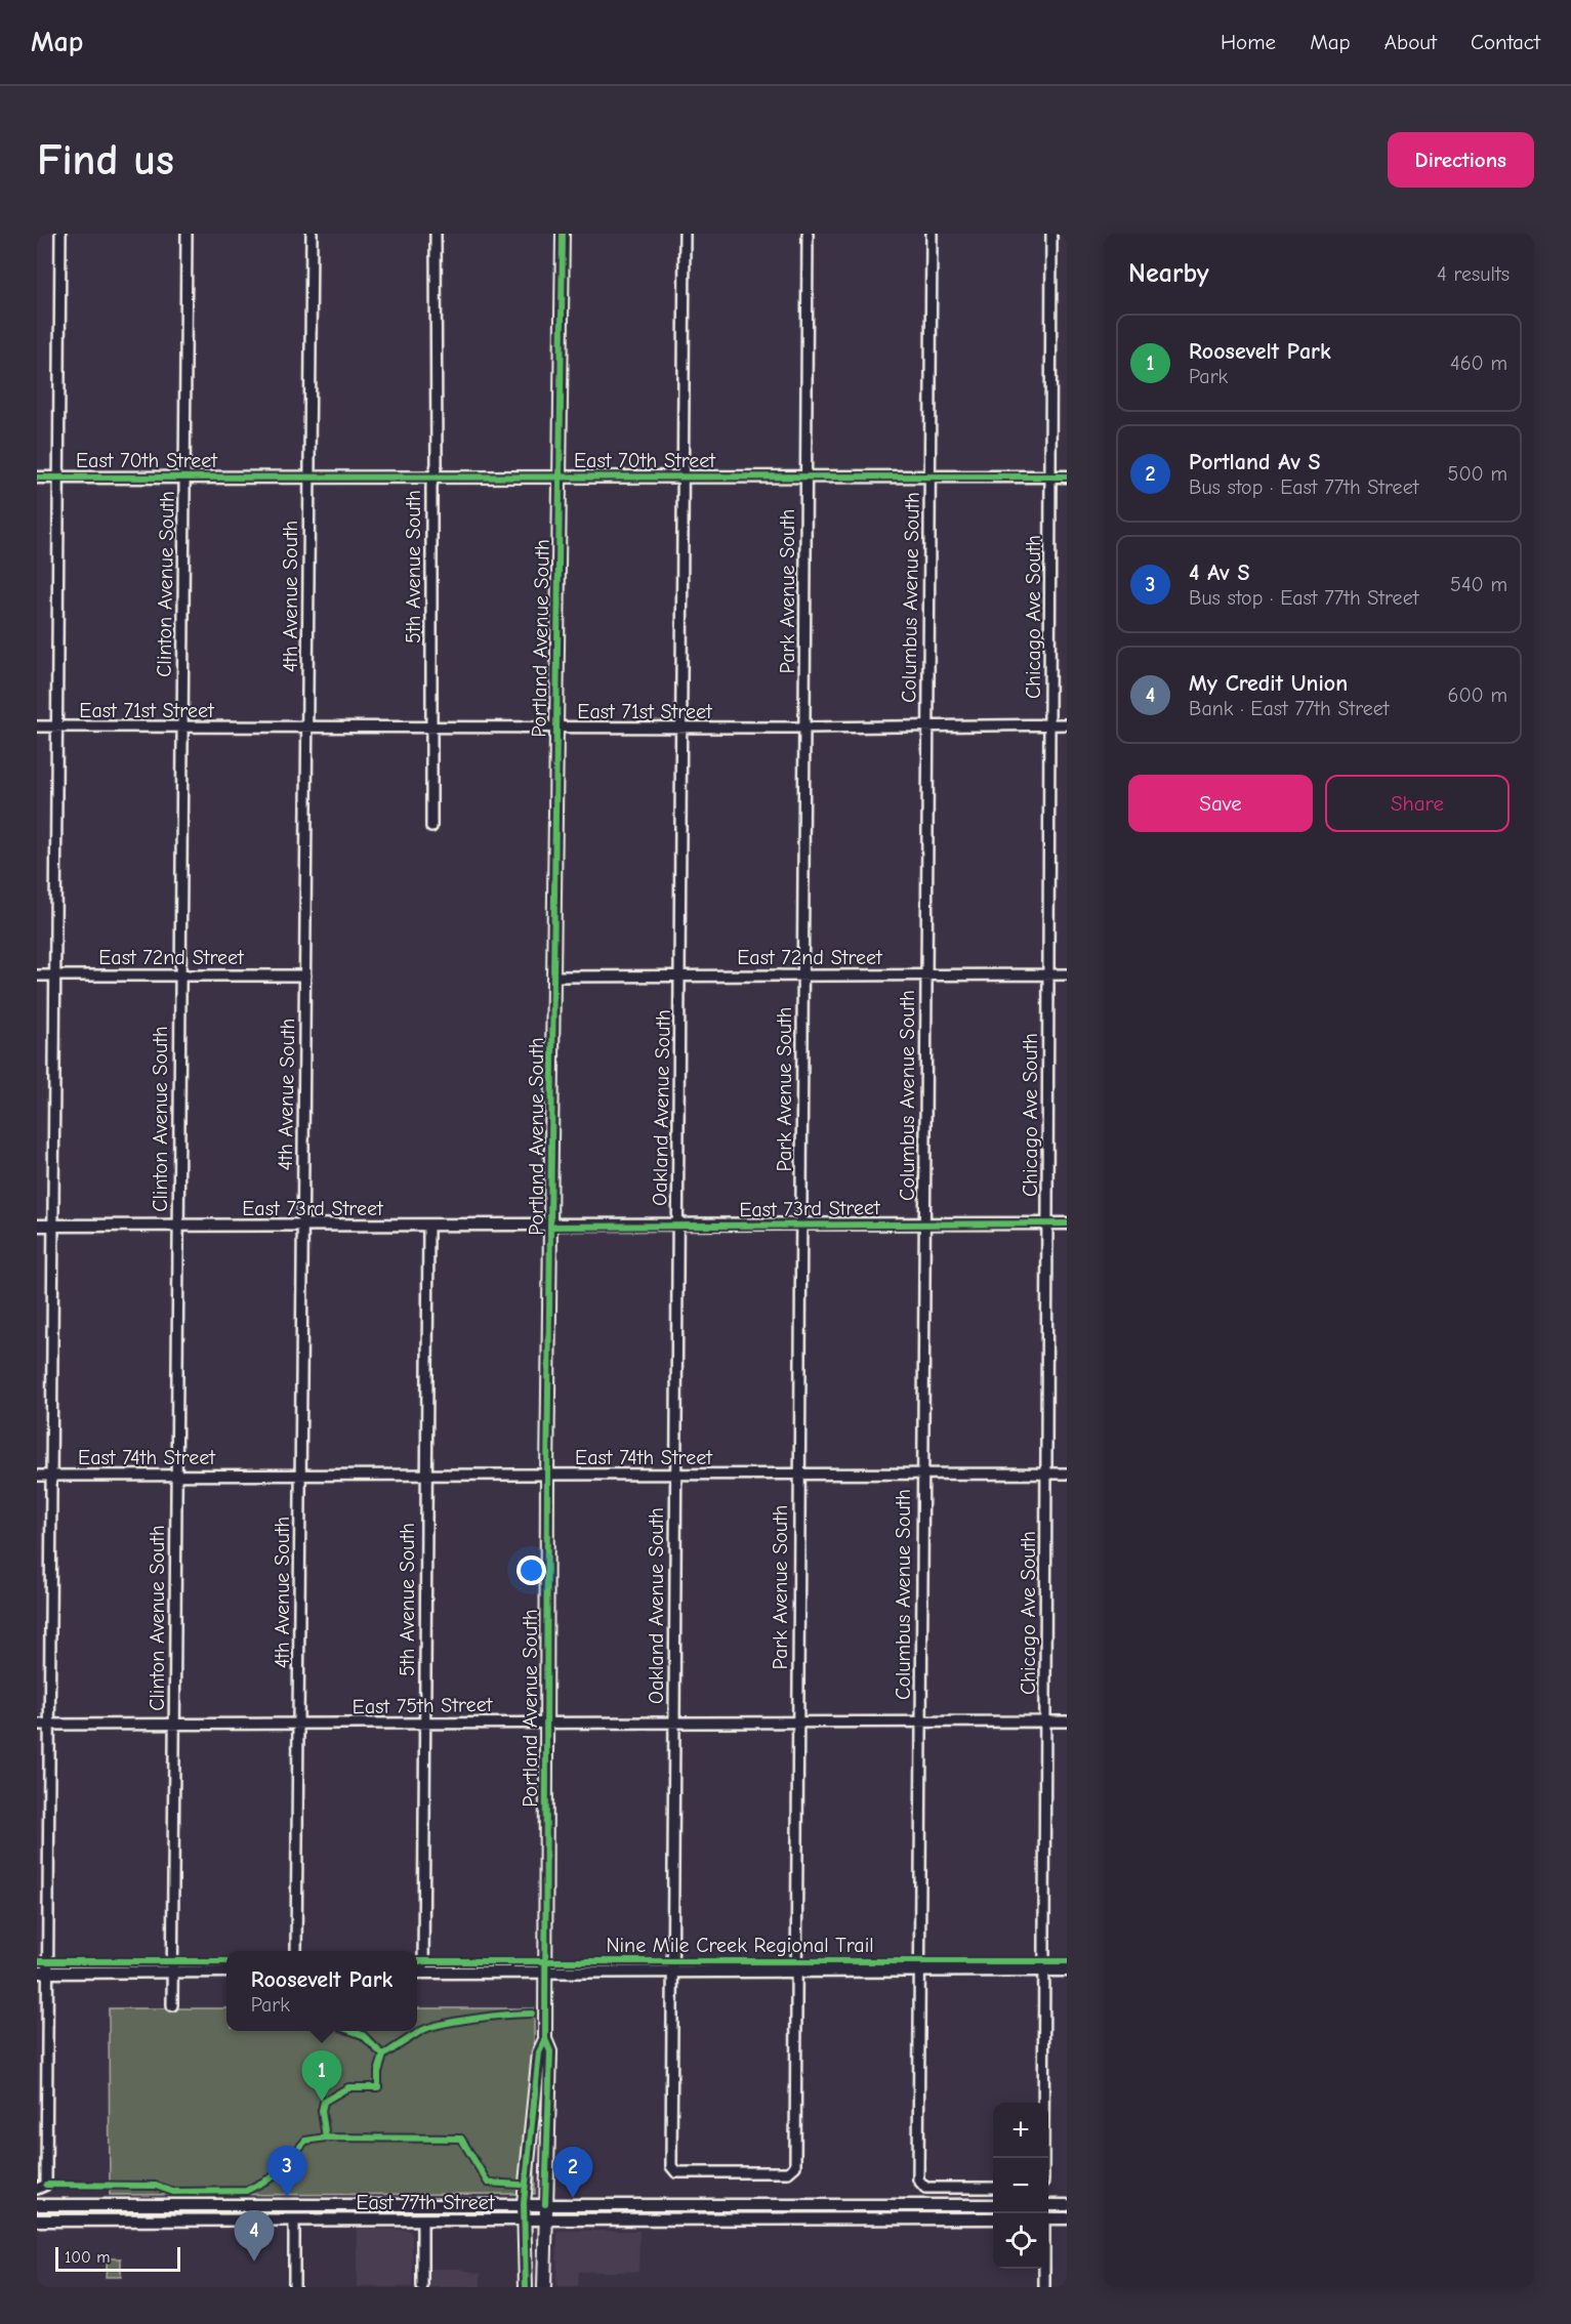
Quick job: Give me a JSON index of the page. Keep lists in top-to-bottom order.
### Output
{
  "streets": {
    "main road": ["Portland Avenue South"],
    "street": [
      "East 70th Street",
      "5th Avenue South",
      "Clinton Avenue South",
      "Park Avenue South",
      "4th Avenue South",
      "Columbus Avenue South",
      "Chicago Ave South",
      "East 71st Street",
      "East 72nd Street",
      "Oakland Avenue South",
      "East 73rd Street",
      "East 74th Street",
      "East 75th Street",
      "East 77th Street"
    ],
    "cycle path": ["Nine Mile Creek Regional Trail"]
  },
  "crossings": [
    ["East 70th Street", "5th Avenue South"],
    ["East 70th Street", "Clinton Avenue South"],
    ["East 70th Street", "Park Avenue South"],
    ["East 70th Street", "4th Avenue South"],
    ["East 70th Street", "Columbus Avenue South"],
    ["East 70th Street", "Chicago Ave South"],
    ["East 70th Street", "Portland Avenue South"],
    ["East 70th Street", "Oakland Avenue South"],
    ["5th Avenue South", "East 71st Street"],
    ["5th Avenue South", "East 73rd Street"],
    ["5th Avenue South", "East 74th Street"],
    ["5th Avenue South", "East 75th Street"],
    ["Clinton Avenue South", "East 71st Street"],
    ["Clinton Avenue South", "East 72nd Street"],
    ["Clinton Avenue South", "East 73rd Street"],
    ["Clinton Avenue South", "East 74th Street"],
    ["Clinton Avenue South", "East 75th Street"],
    ["Park Avenue South", "East 71st Street"],
    ["Park Avenue South", "East 72nd Street"],
    ["Park Avenue South", "Oakland Avenue South"],
    ["Park Avenue South", "East 73rd Street"],
    ["Park Avenue South", "East 74th Street"],
    ["Park Avenue South", "East 75th Street"],
    ["4th Avenue South", "East 71st Street"],
    ["4th Avenue South", "East 72nd Street"],
    ["4th Avenue South", "East 73rd Street"],
    ["4th Avenue South", "East 74th Street"],
    ["4th Avenue South", "East 75th Street"],
    ["Columbus Avenue South", "East 71st Street"],
    ["Columbus Avenue South", "East 72nd Street"],
    ["Columbus Avenue South", "East 73rd Street"],
    ["Columbus Avenue South", "East 74th Street"],
    ["Columbus Avenue South", "East 75th Street"],
    ["Chicago Ave South", "East 71st Street"],
    ["Chicago Ave South", "East 72nd Street"],
    ["Chicago Ave South", "East 73rd Street"],
    ["Chicago Ave South", "East 74th Street"],
    ["Chicago Ave South", "East 75th Street"],
    ["Portland Avenue South", "East 71st Street"],
    ["Portland Avenue South", "East 72nd Street"],
    ["Portland Avenue South", "East 73rd Street"],
    ["Portland Avenue South", "East 74th Street"],
    ["Portland Avenue South", "East 75th Street"],
    ["Portland Avenue South", "East 77th Street"],
    ["East 71st Street", "Oakland Avenue South"],
    ["East 72nd Street", "Oakland Avenue South"],
    ["Oakland Avenue South", "East 73rd Street"],
    ["Oakland Avenue South", "East 74th Street"],
    ["Oakland Avenue South", "East 75th Street"]
  ],
  "scale_bar": "100 m",
  "page": {
    "header": "Map",
    "nav": [
      "Home",
      "Map",
      "About",
      "Contact"
    ],
    "buttons": [
      "Directions",
      ["Save", "Share"]
    ],
    "title": "Find us",
    "heading": ["Nearby", "4 results"],
    "list": [
      {
        "mark": "1",
        "name": "Roosevelt Park",
        "note": "Park",
        "value": "460 m"
      },
      {
        "mark": "2",
        "name": "Portland Av S",
        "note": "Bus stop · East 77th Street",
        "value": "500 m"
      },
      {
        "mark": "3",
        "name": "4 Av S",
        "note": "Bus stop · East 77th Street",
        "value": "540 m"
      },
      {
        "mark": "4",
        "name": "My Credit Union",
        "note": "Bank · East 77th Street",
        "value": "600 m"
      }
    ],
    "popup": ["Roosevelt Park", "Park"],
    "pins": [
      "1",
      "3",
      "2",
      "4"
    ],
    "map_buttons": ["+", "−"],
    "scale": "100 m"
  }
}
